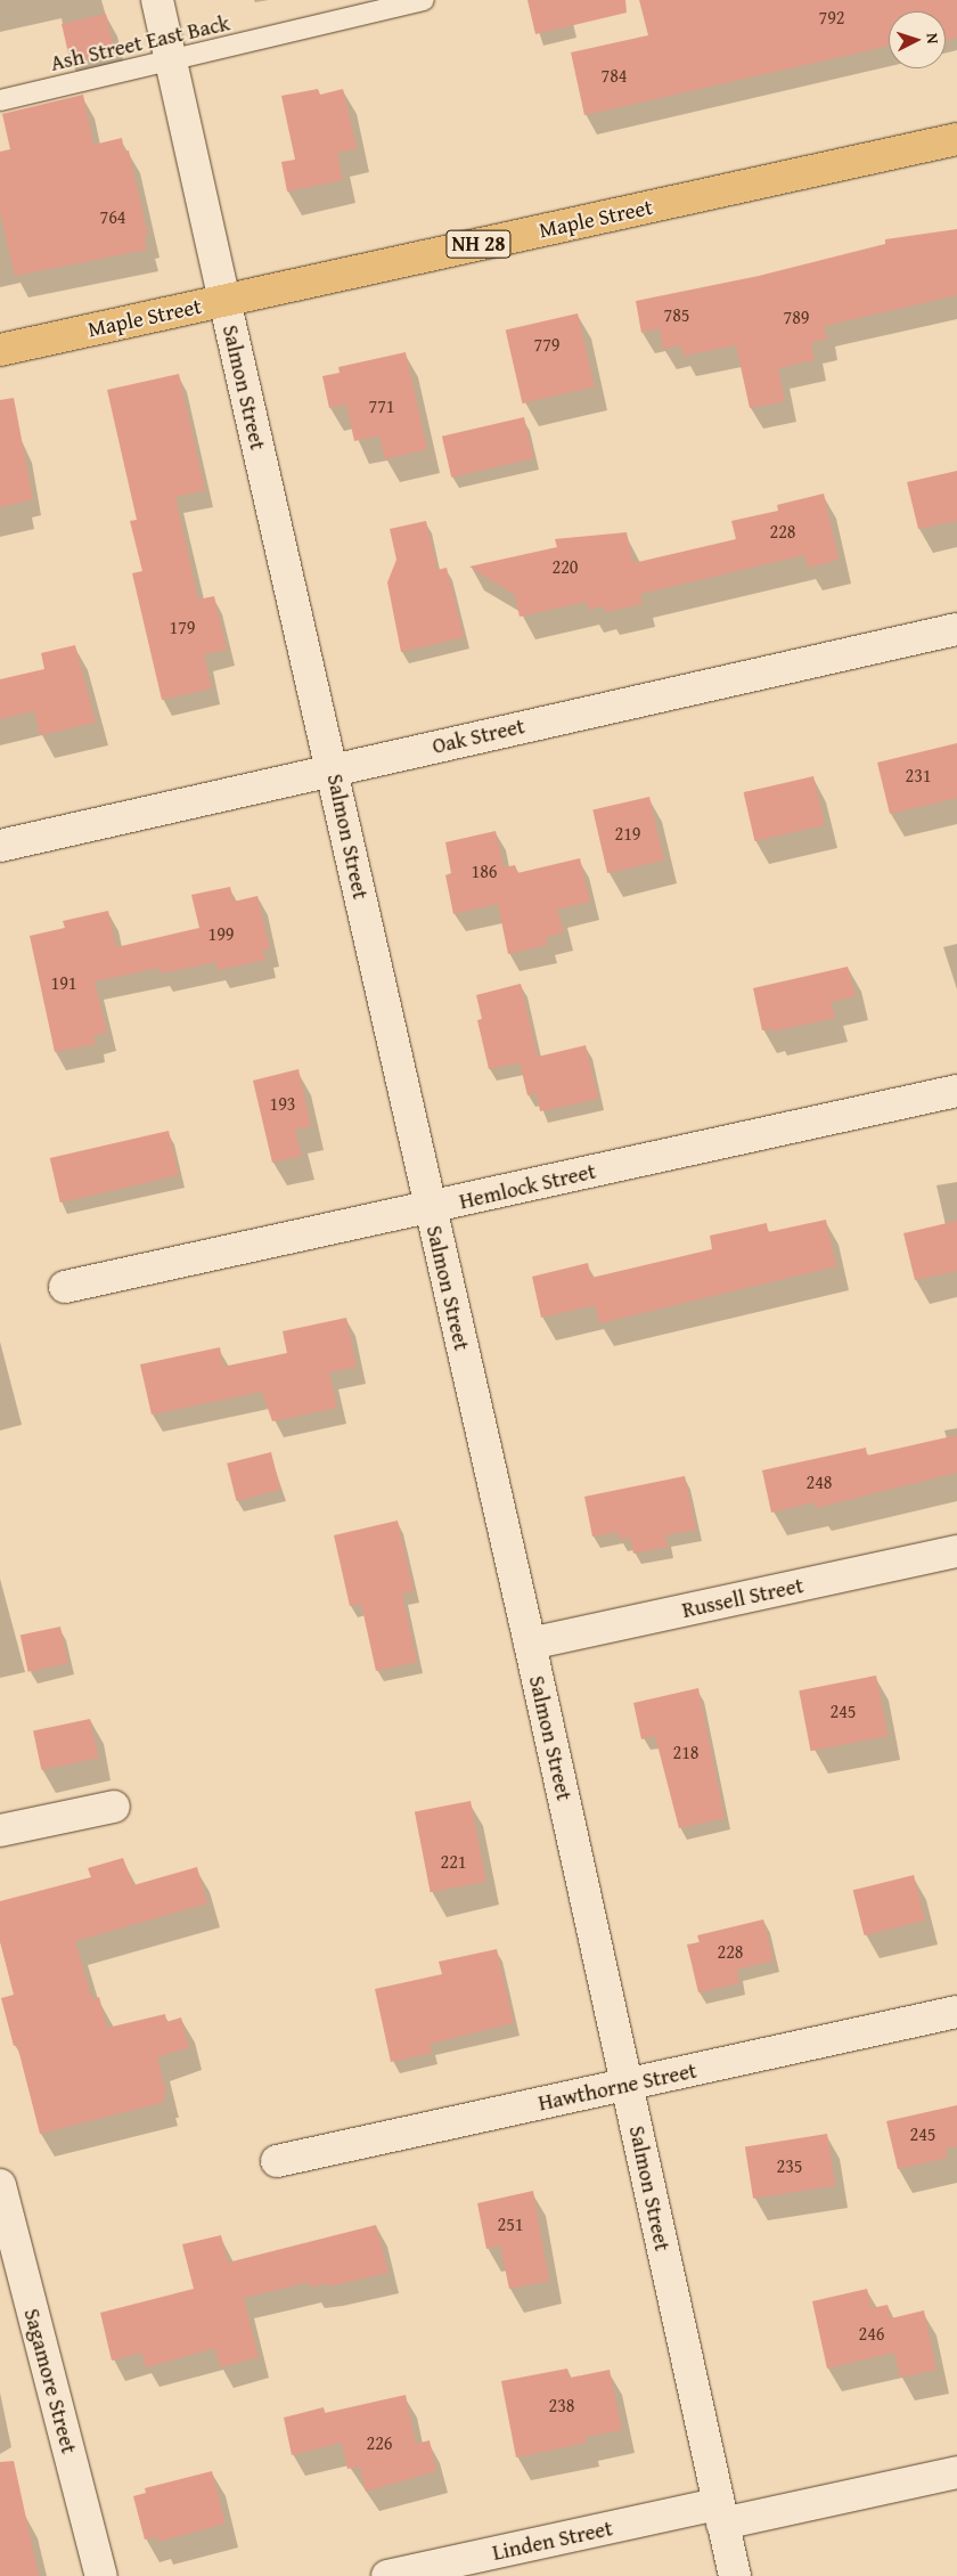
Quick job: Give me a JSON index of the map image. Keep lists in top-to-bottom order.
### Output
{
  "streets": {
    "main road": ["Maple Street", "NH 28"],
    "street": [
      "Salmon Street",
      "Oak Street",
      "Hemlock Street",
      "Russell Street",
      "Hawthorne Street",
      "Sagamore Street",
      "Linden Street"
    ],
    "lane": ["Ash Street East Back"]
  },
  "crossings": [
    ["Ash Street East Back", "Salmon Street"],
    ["Maple Street", "Salmon Street"],
    ["Salmon Street", "Oak Street"],
    ["Salmon Street", "Hemlock Street"],
    ["Salmon Street", "Russell Street"],
    ["Salmon Street", "Hawthorne Street"],
    ["Salmon Street", "Linden Street"]
  ],
  "house_numbers": [
    "792",
    "784",
    "764",
    "785",
    "789",
    "779",
    "771",
    "228",
    "220",
    "179",
    "231",
    "219",
    "186",
    "199",
    "191",
    "193",
    "248",
    "245",
    "218",
    "221",
    "228",
    "245",
    "235",
    "251",
    "246",
    "238",
    "226"
  ],
  "north": "right"
}
